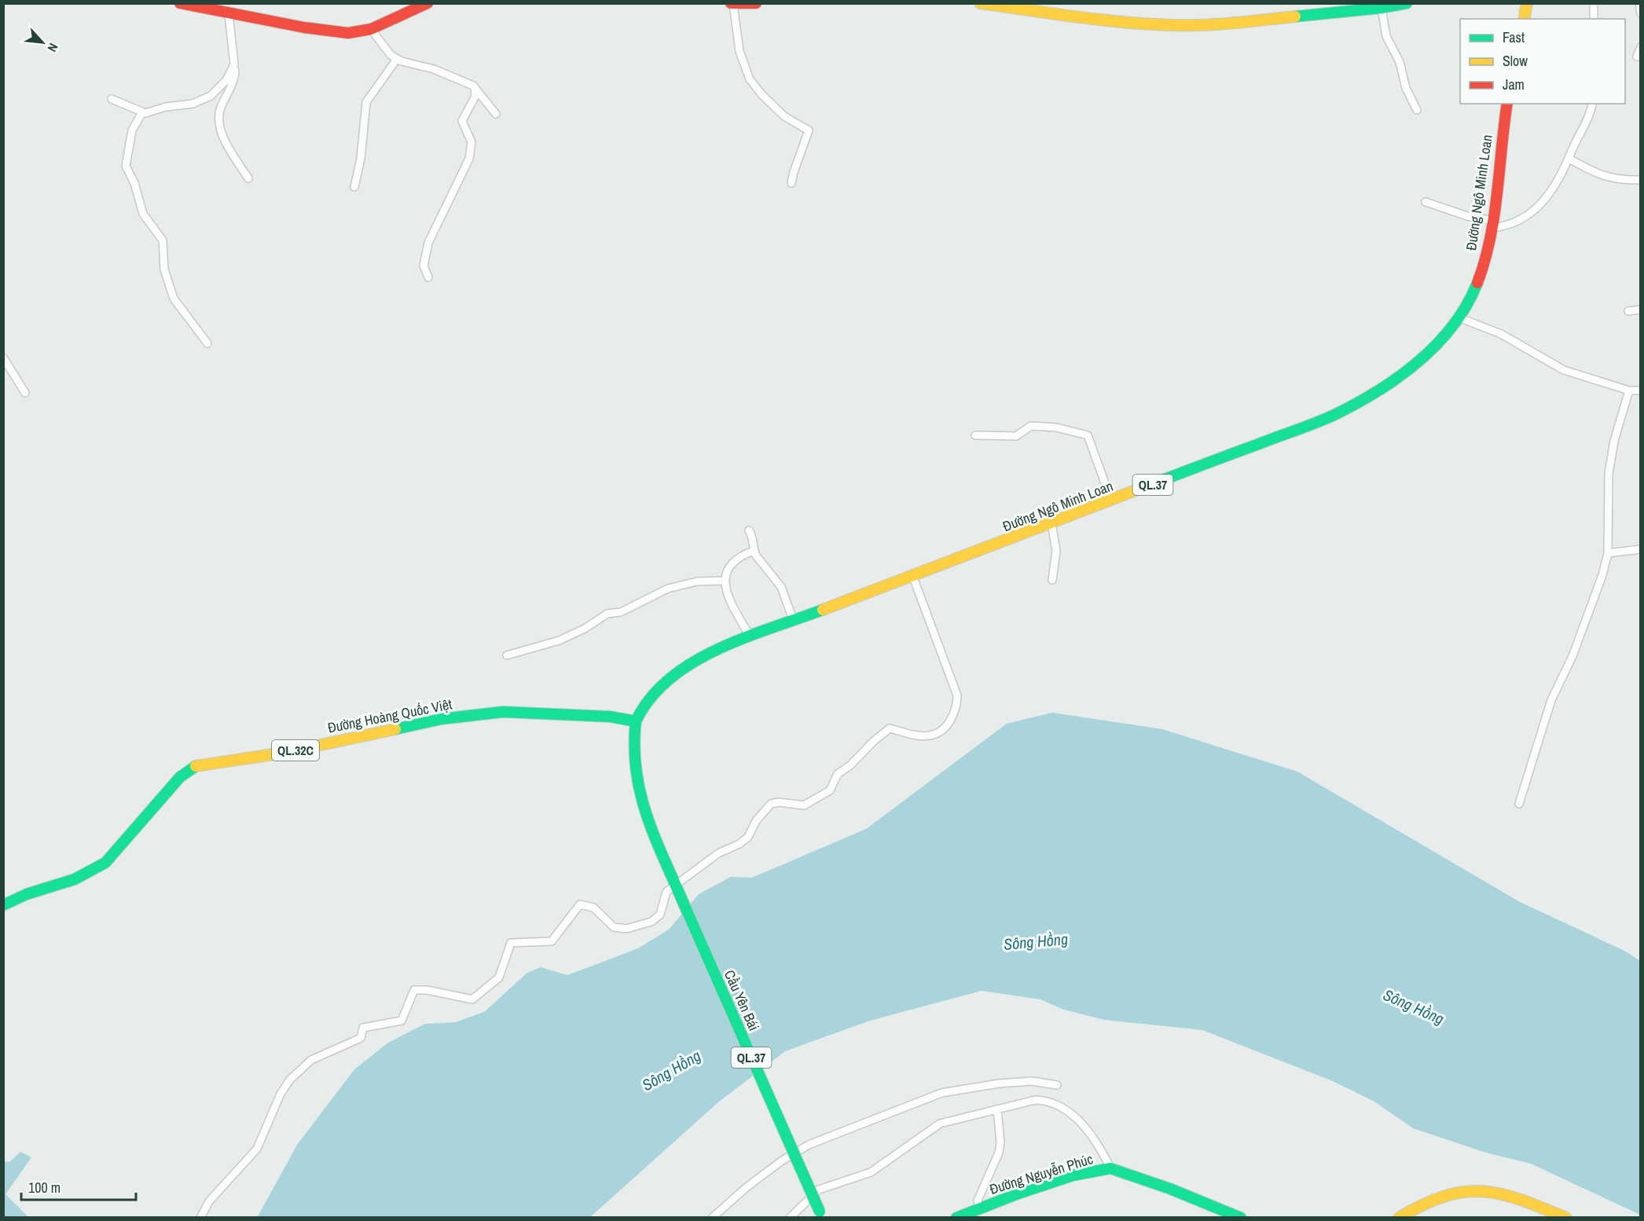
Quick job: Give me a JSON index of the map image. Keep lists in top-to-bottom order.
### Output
{
  "streets": {
    "main road": [
      "Đường Ngô Minh Loan",
      "QL.37",
      "Đường Hoàng Quốc Việt",
      "QL.32C",
      "Cầu Yên Bái",
      "Đường Nguyễn Phúc"
    ]
  },
  "crossings": [
    ["Đường Ngô Minh Loan", "Đường Hoàng Quốc Việt"],
    ["Đường Ngô Minh Loan", "Cầu Yên Bái"]
  ],
  "water": ["Sông Hồng"],
  "legend": ["Fast", "Slow", "Jam"],
  "scale_bar": "100 m",
  "north": "bottom right"
}
